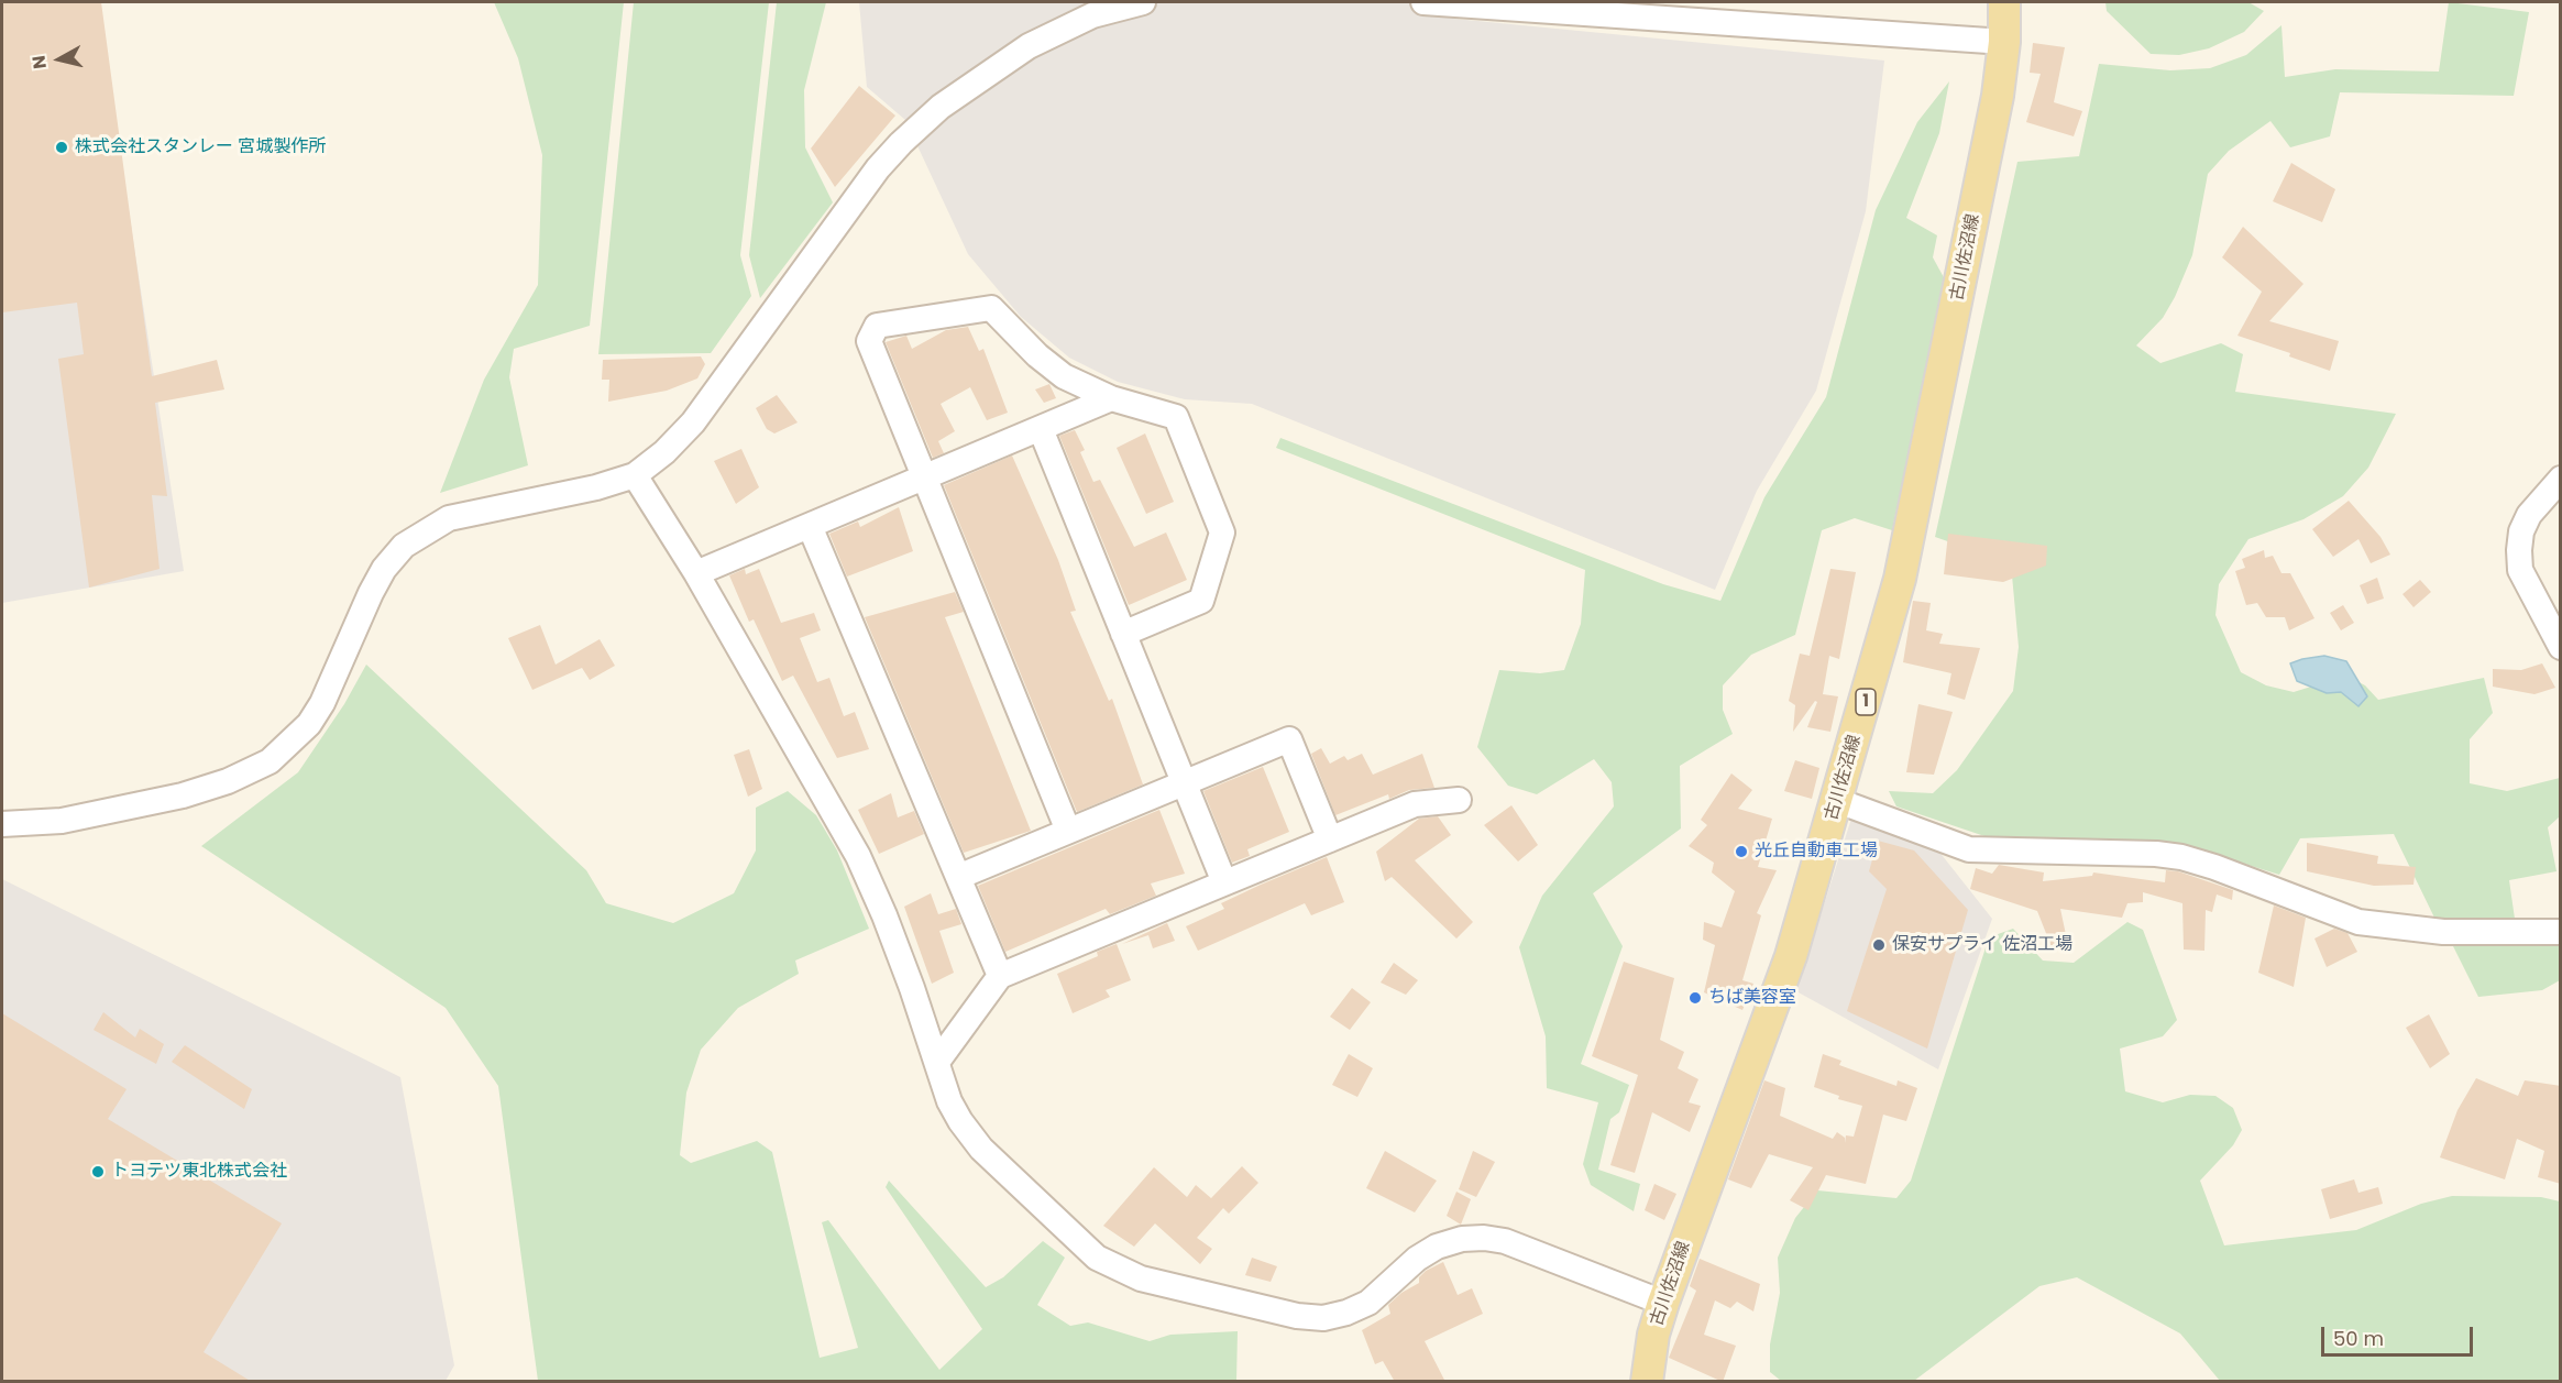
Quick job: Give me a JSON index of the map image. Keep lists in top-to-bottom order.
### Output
{
  "streets": {
    "main road": ["古川佐沼線", "1"]
  },
  "places": [
    "株式会社スタンレー 宮城製作所",
    "光丘自動車工場",
    "保安サプライ 佐沼工場",
    "ちば美容室",
    "トヨテツ東北株式会社"
  ],
  "scale_bar": "50 m",
  "north": "left"
}
